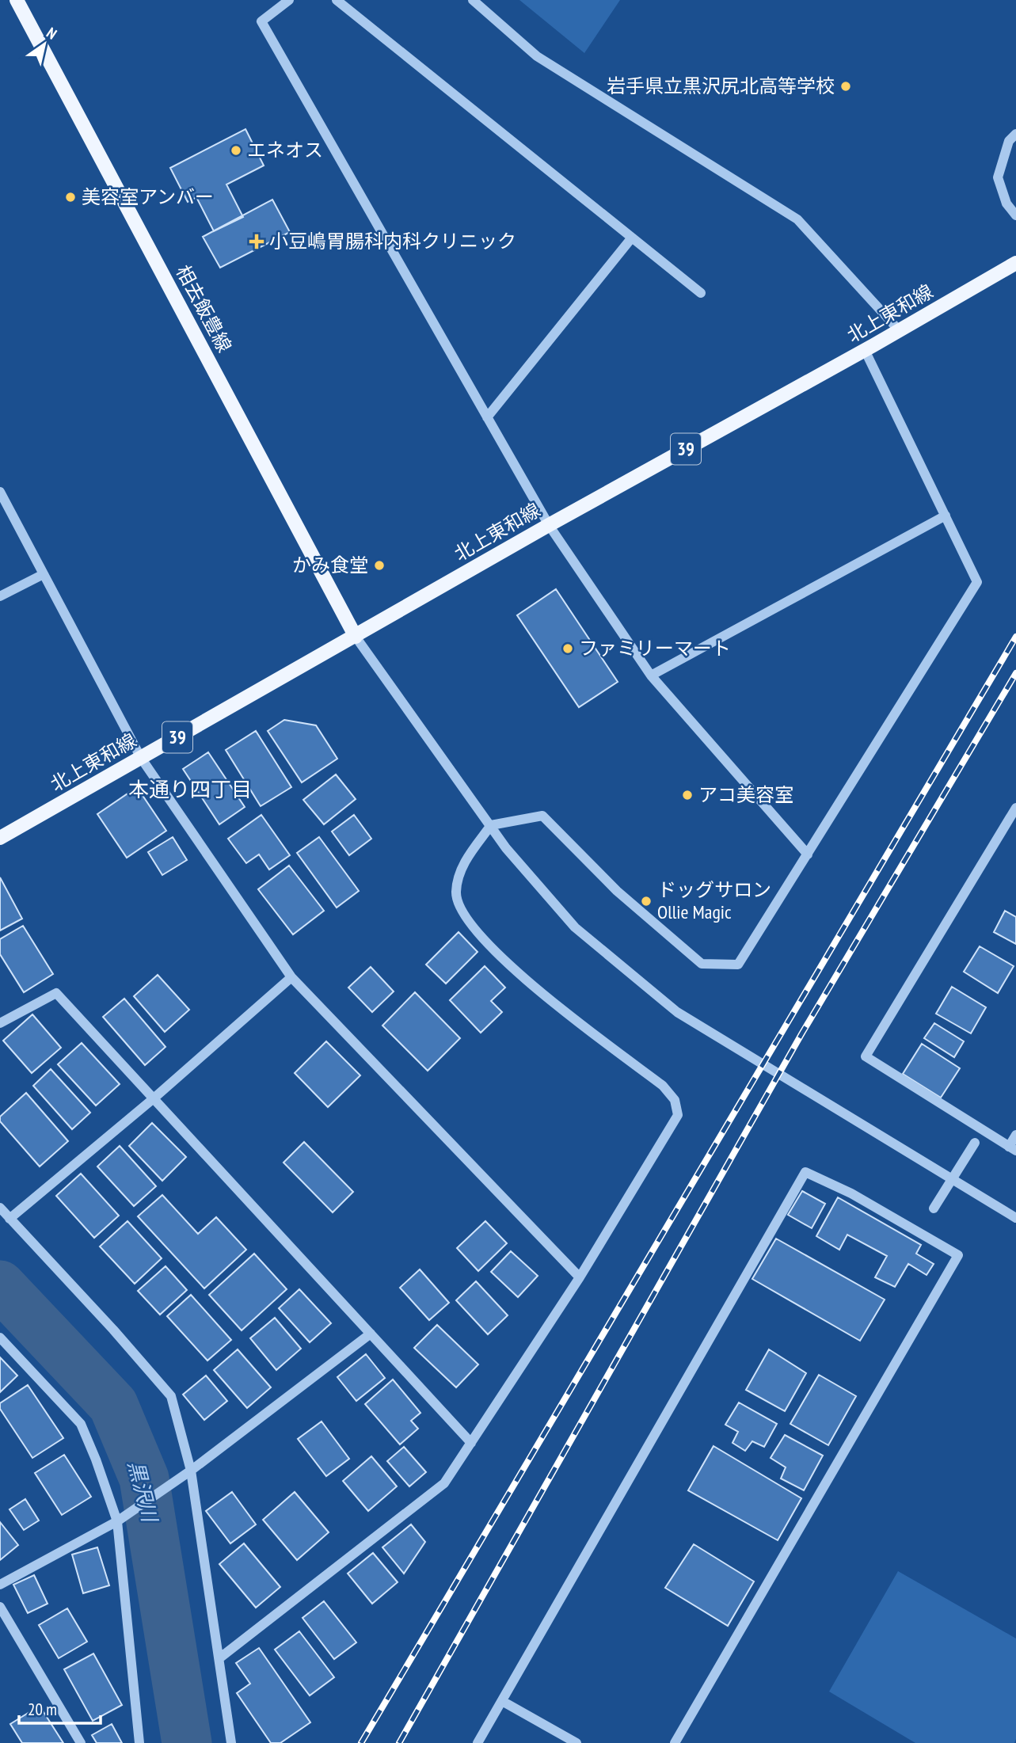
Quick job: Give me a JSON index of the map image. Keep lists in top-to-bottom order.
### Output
{
  "streets": {
    "main road": ["相去飯豊線", "北上東和線", "39"]
  },
  "crossings": [
    ["相去飯豊線", "北上東和線"]
  ],
  "districts": ["本通り四丁目"],
  "water": ["黒沢川"],
  "places": {
    "other": [
      "岩手県立黒沢尻北高等学校",
      "エネオス",
      "美容室アンバー",
      "かみ食堂",
      "ファミリーマート",
      "アコ美容室",
      "ドッグサロン Ollie Magic"
    ],
    "health": ["小豆嶋胃腸科内科クリニック"]
  },
  "scale_bar": "20 m",
  "north": "top right"
}
